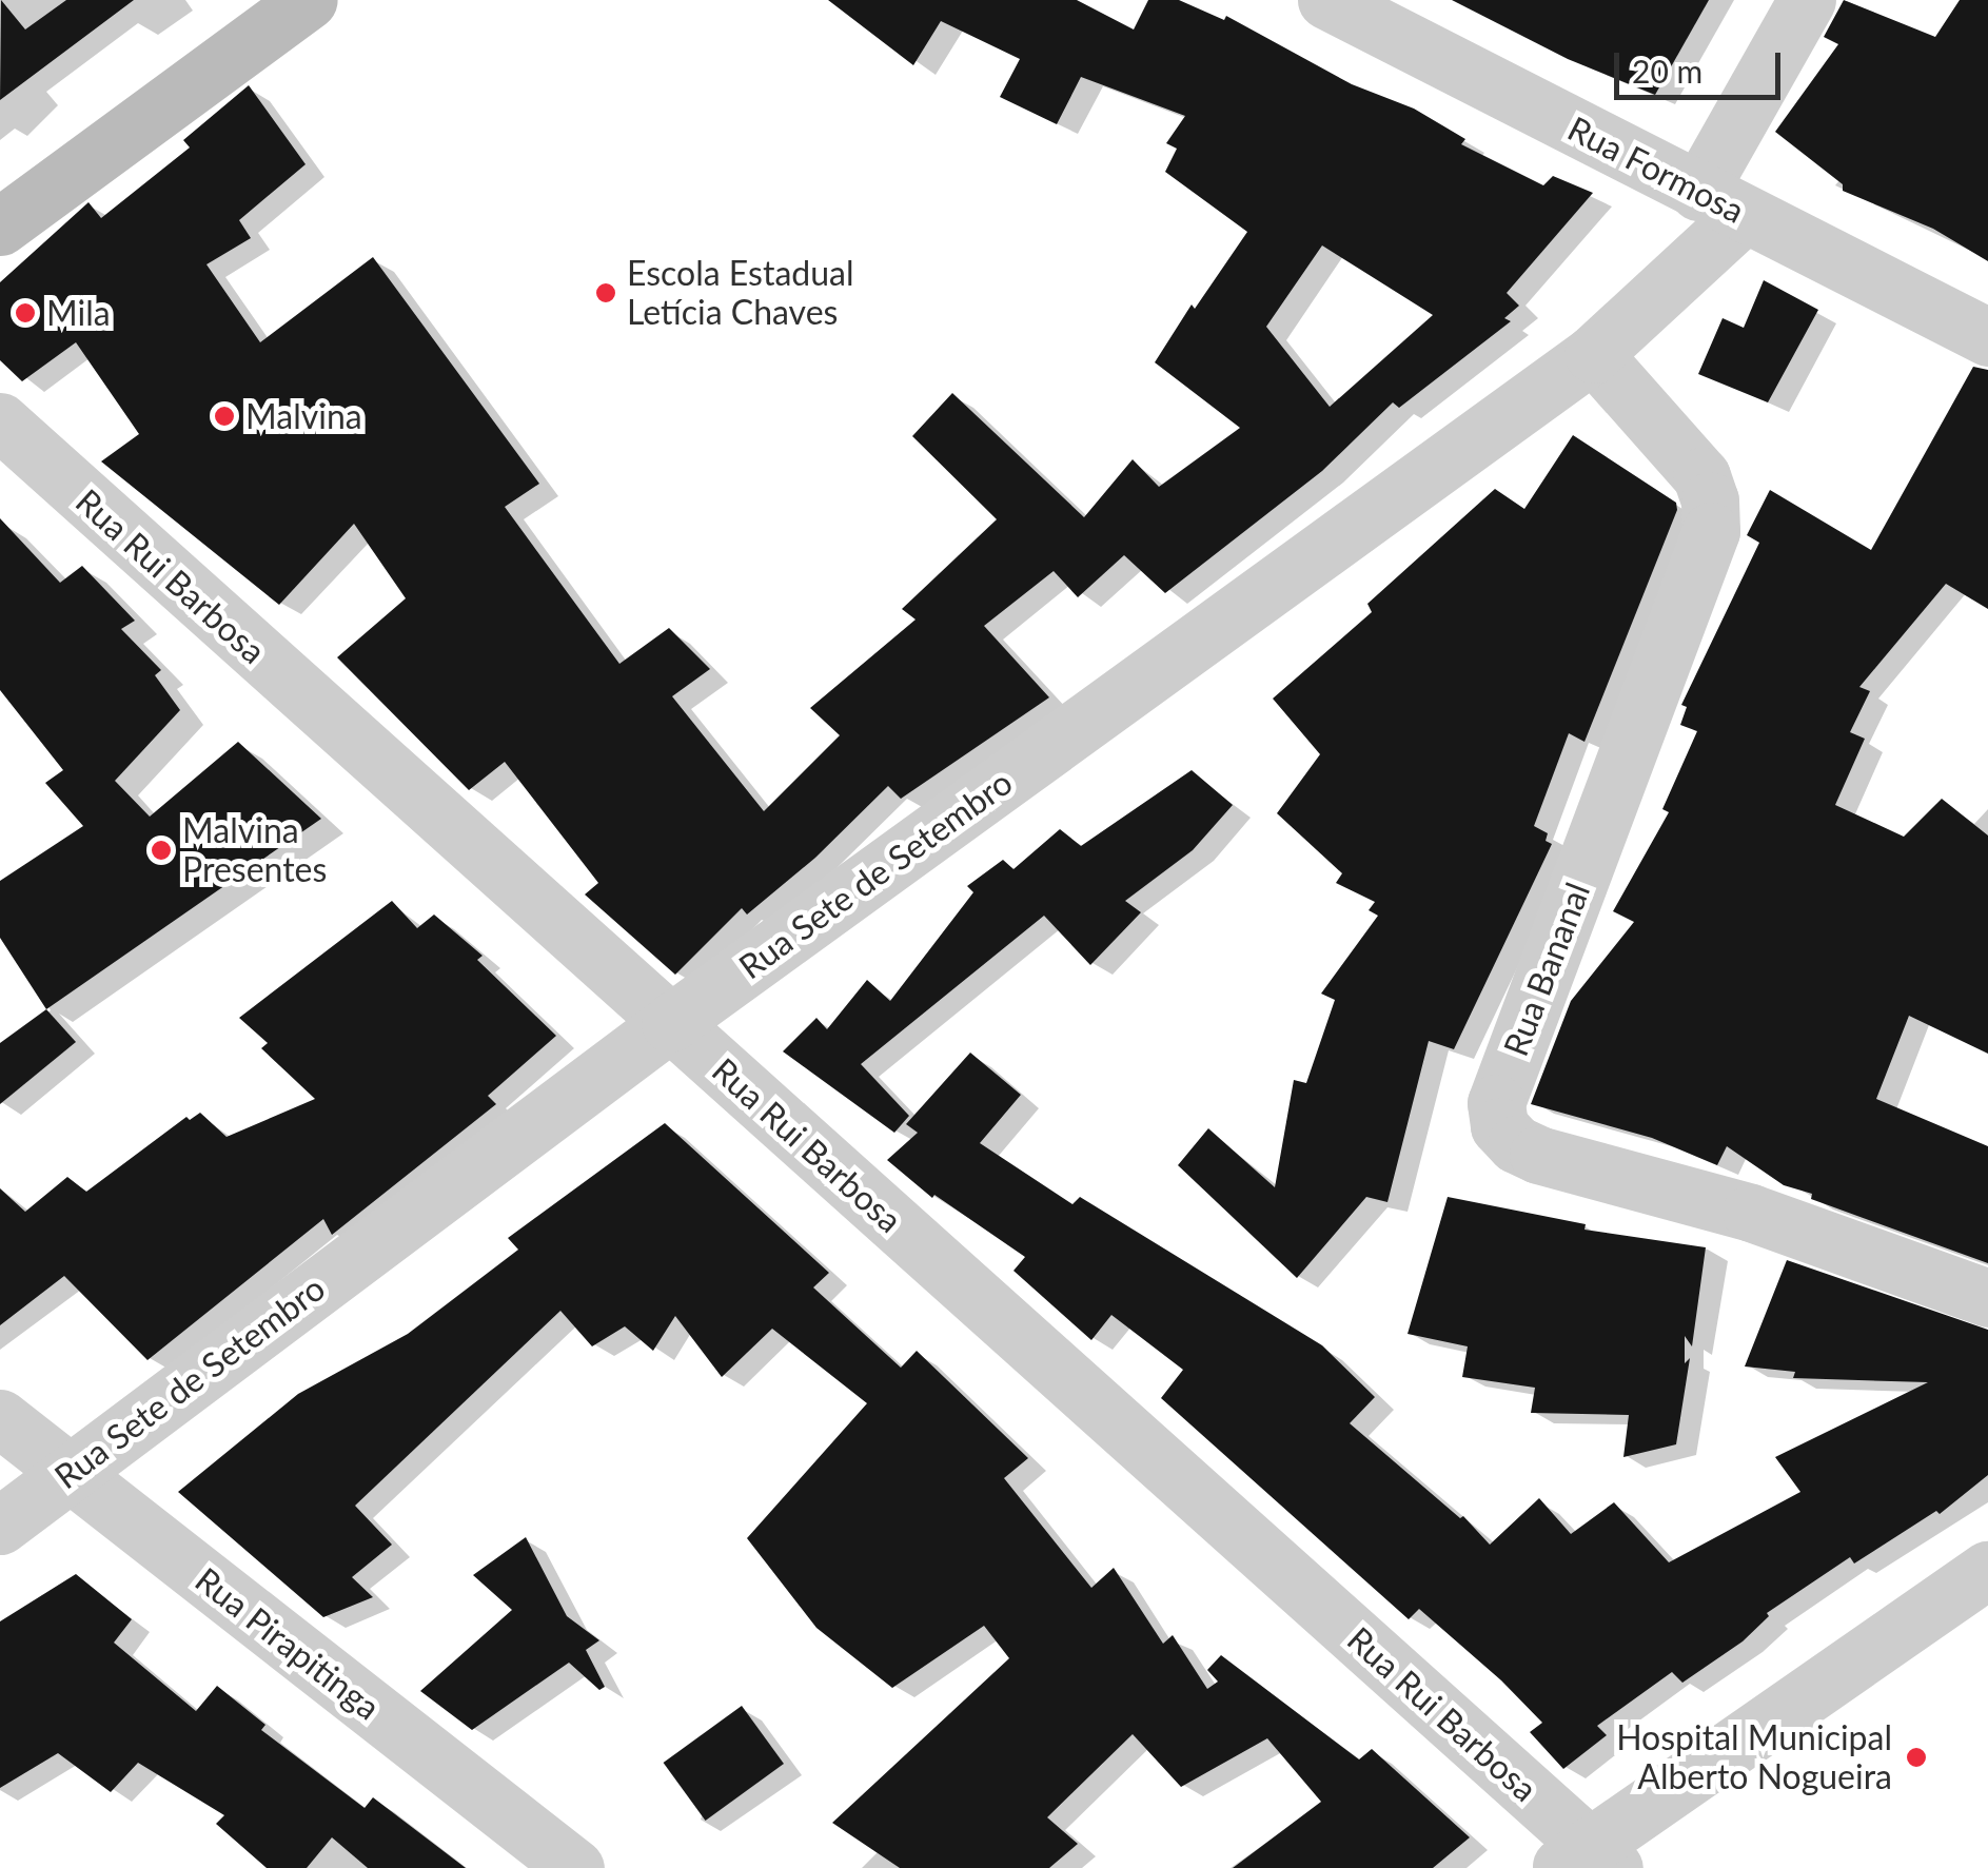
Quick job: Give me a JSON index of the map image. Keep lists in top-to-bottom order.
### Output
{
  "streets": {
    "street": [
      "Rua Formosa",
      "Rua Rui Barbosa",
      "Rua Sete de Setembro",
      "Rua Bananal",
      "Rua Pirapitinga"
    ]
  },
  "crossings": [
    ["Rua Formosa", "Rua Sete de Setembro"],
    ["Rua Rui Barbosa", "Rua Sete de Setembro"],
    ["Rua Sete de Setembro", "Rua Bananal"],
    ["Rua Sete de Setembro", "Rua Pirapitinga"]
  ],
  "places": [
    "Escola Estadual Letícia Chaves",
    "Mila",
    "Malvina",
    "Malvina Presentes",
    "Hospital Municipal Alberto Nogueira"
  ],
  "scale_bar": "20 m"
}
